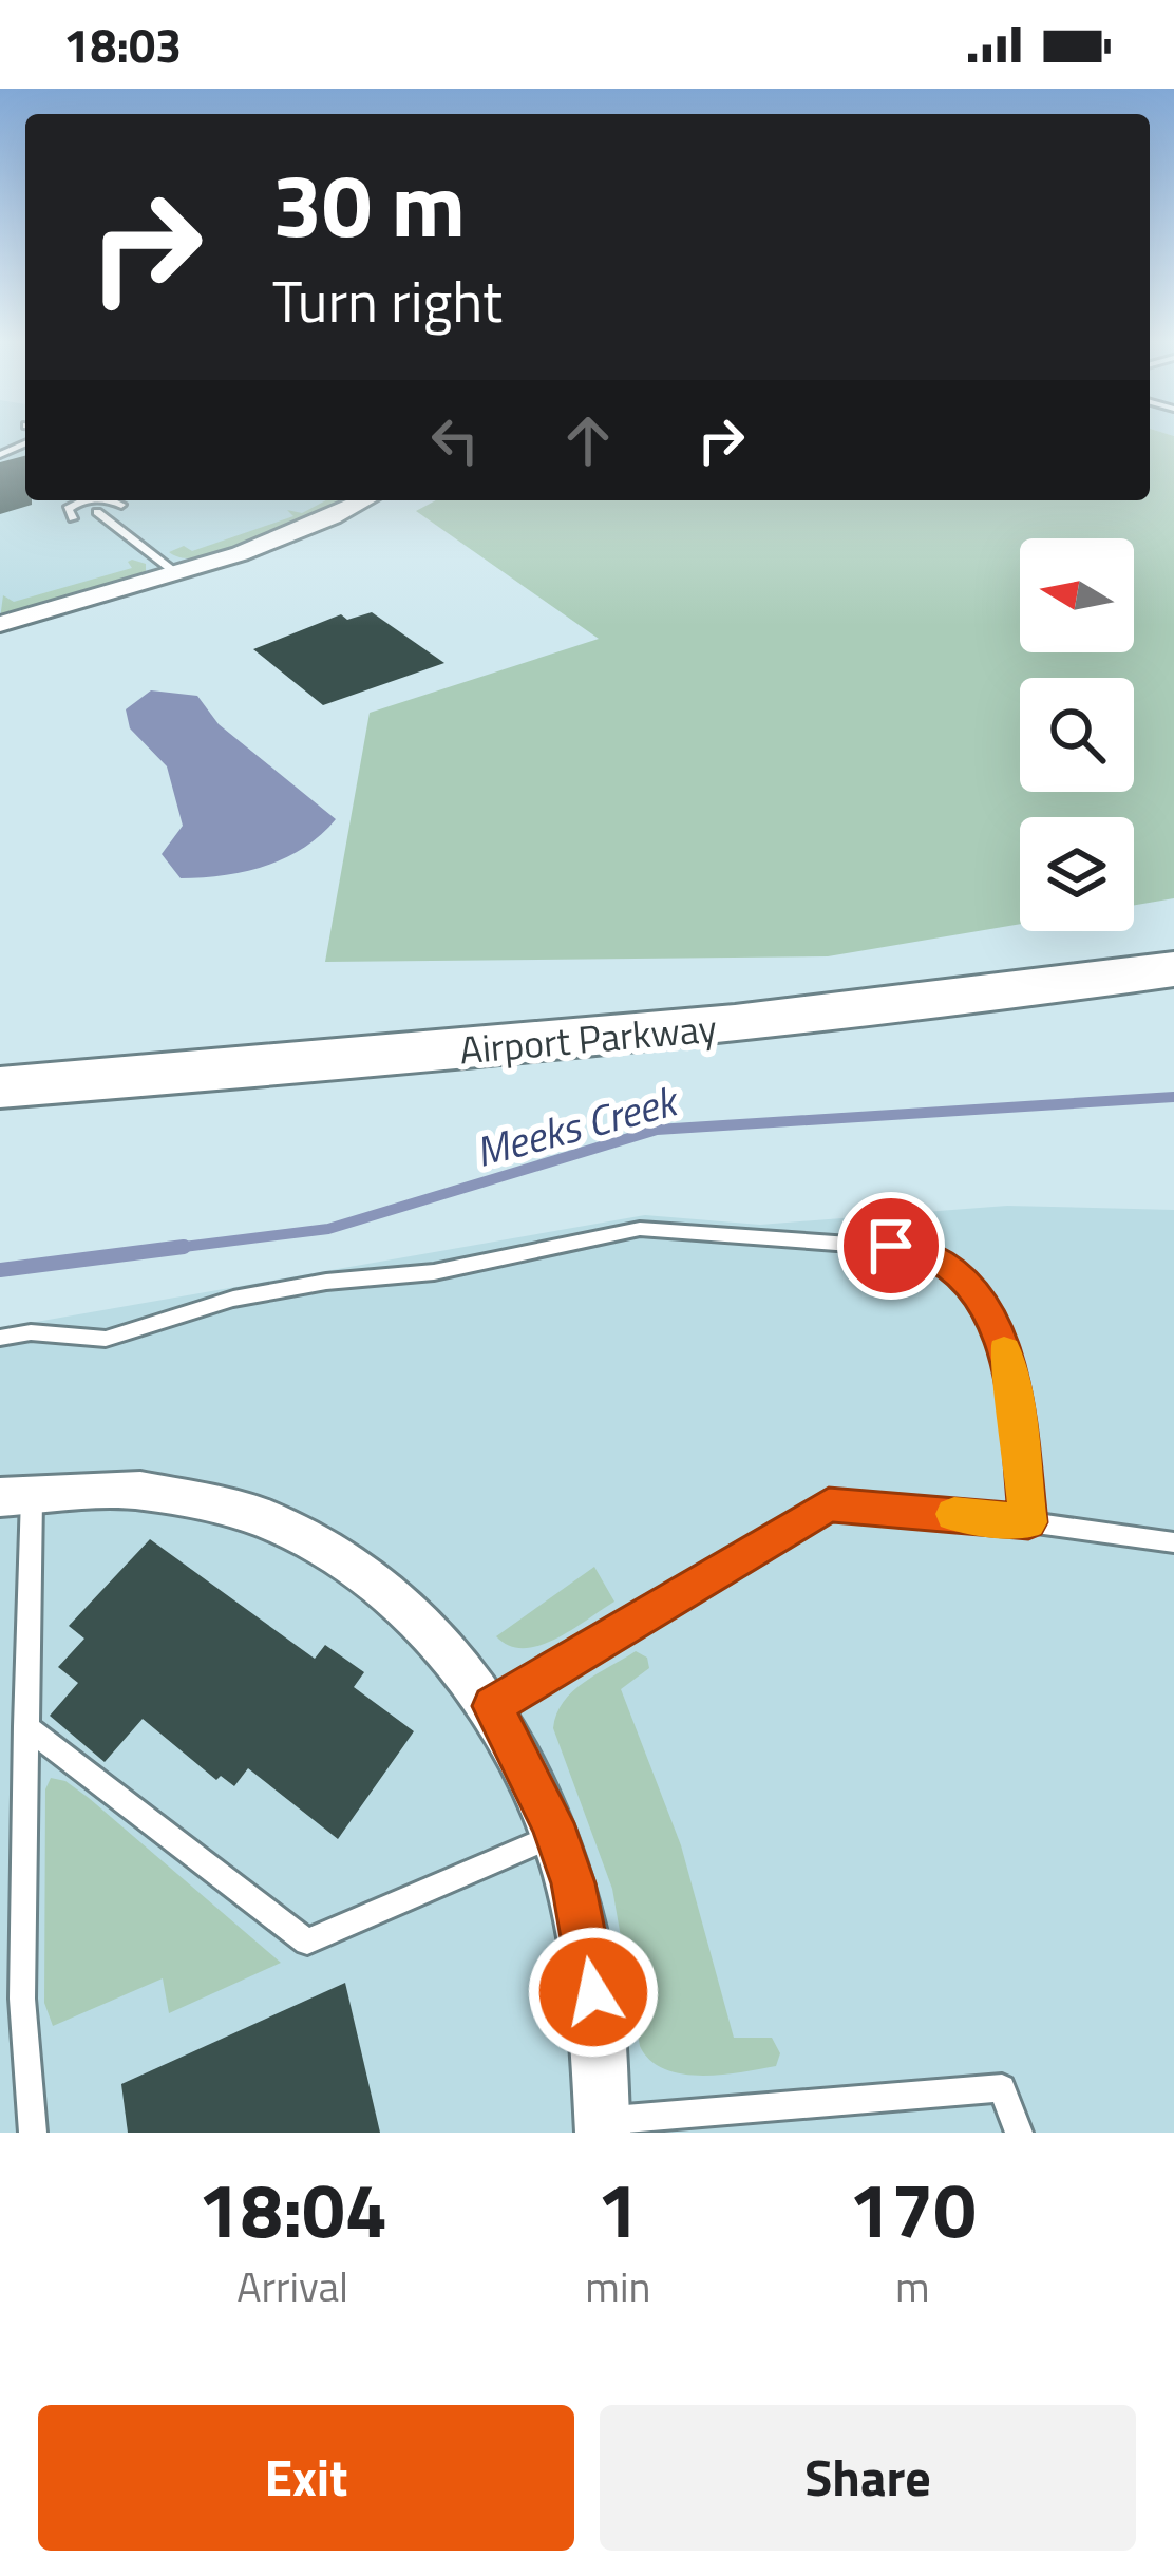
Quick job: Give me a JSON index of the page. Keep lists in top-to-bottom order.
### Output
{
  "streets": {
    "highway": ["Airport Parkway"]
  },
  "water": ["Meeks Creek"],
  "north": "left",
  "page": {
    "status": "18:03",
    "turn": ["30 m", "Turn right"],
    "eta": [
      "18:04",
      "Arrival",
      "1",
      "min",
      "170",
      "m"
    ],
    "buttons": ["Exit", "Share"]
  }
}
